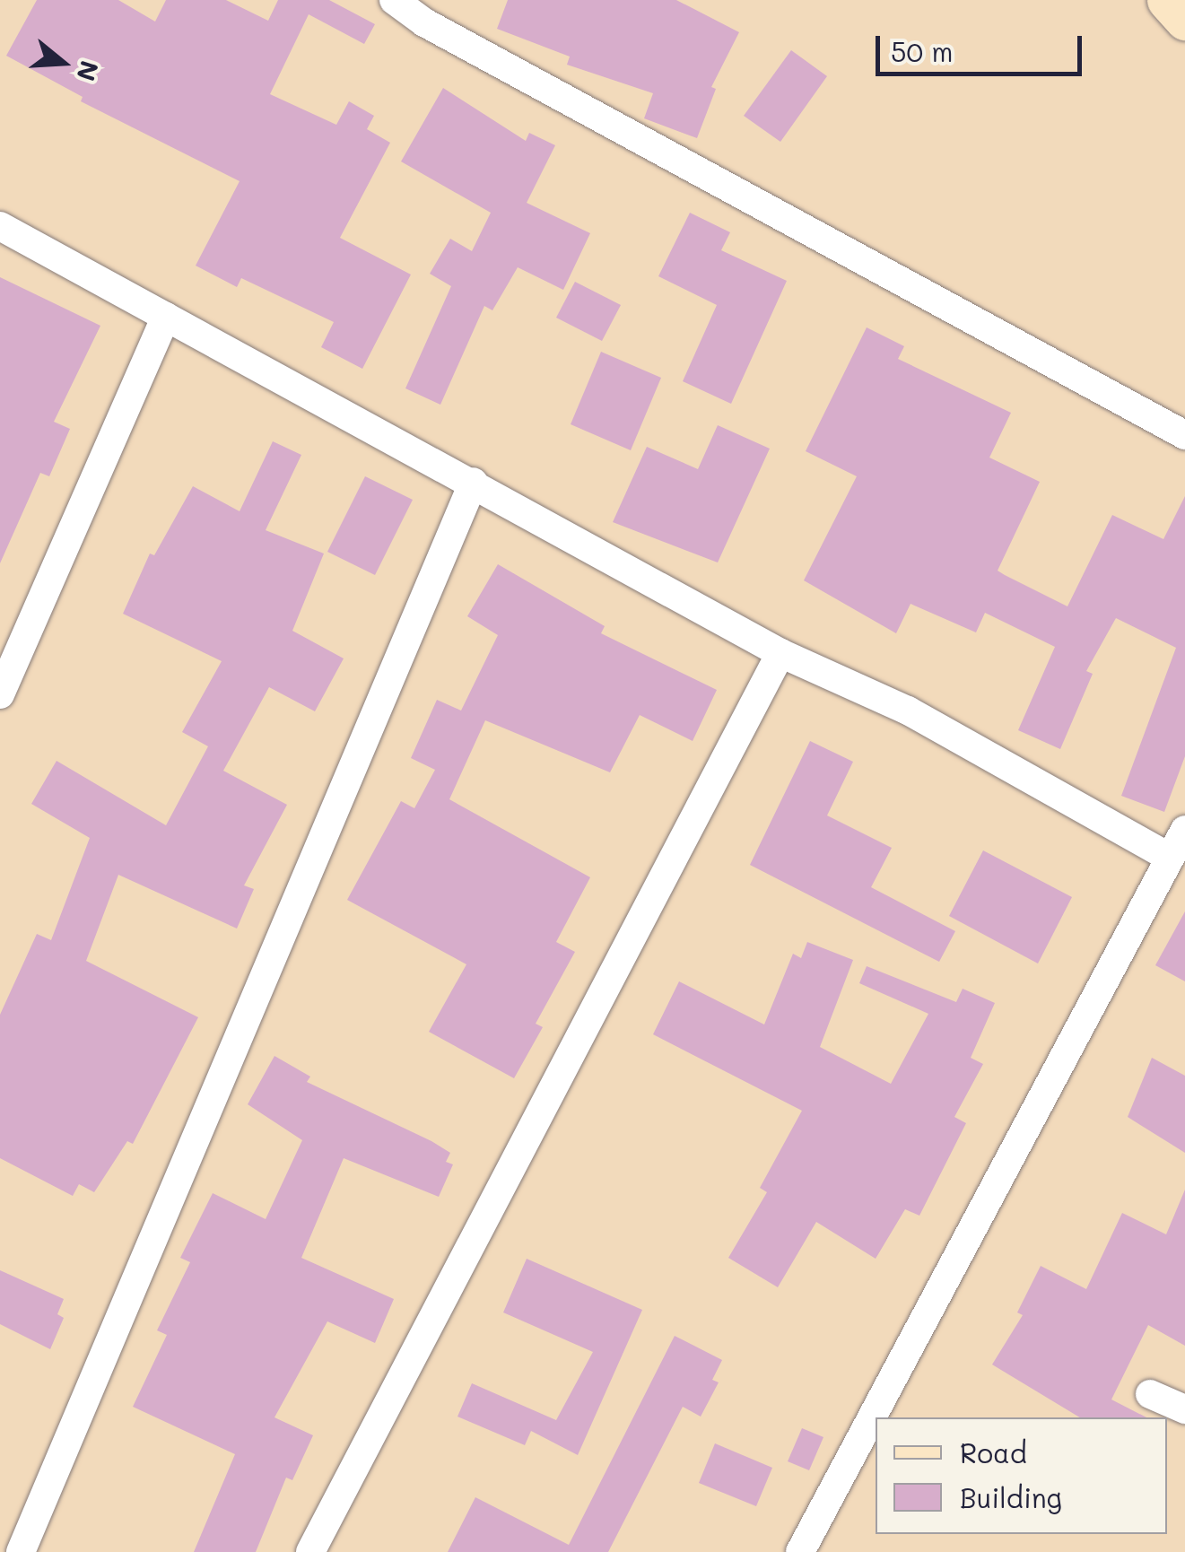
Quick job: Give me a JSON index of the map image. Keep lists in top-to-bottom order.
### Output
{
  "legend": ["Road", "Building"],
  "scale_bar": "50 m",
  "north": "right"
}
